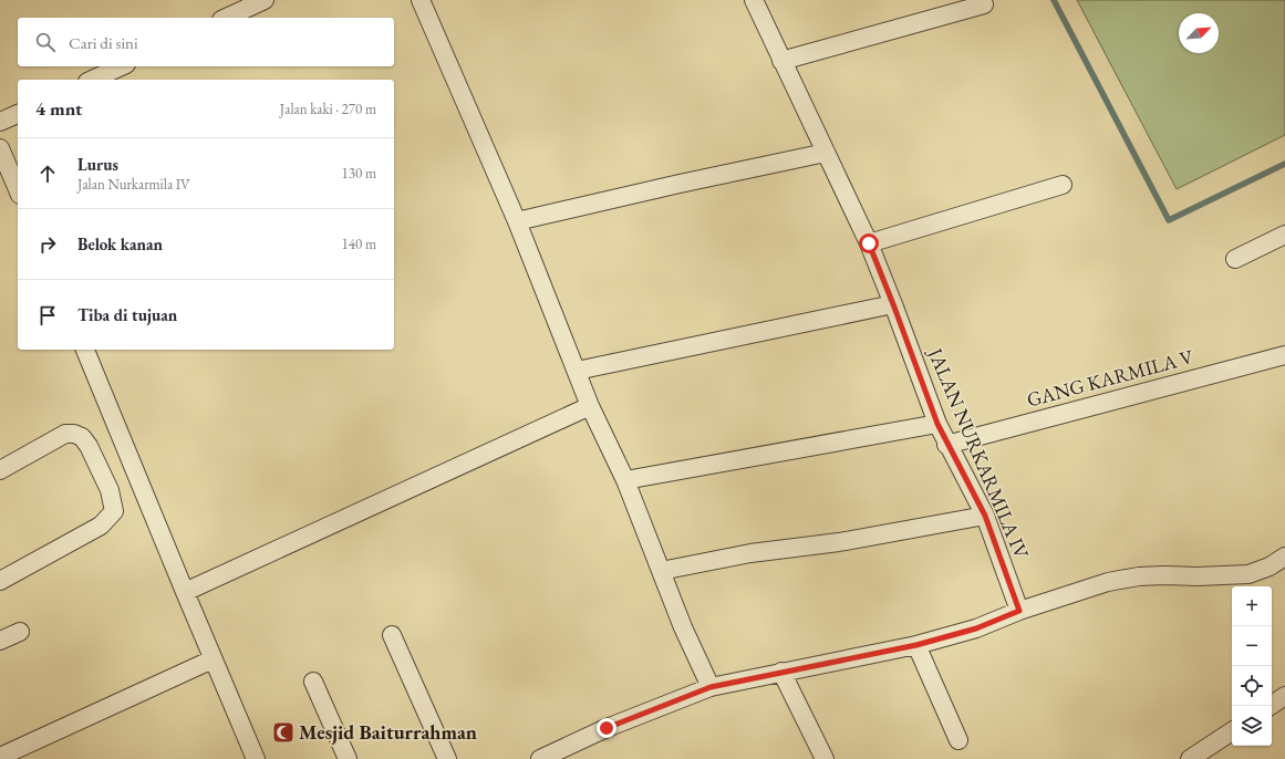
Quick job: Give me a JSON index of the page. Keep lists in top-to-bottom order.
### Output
{
  "streets": {
    "street": ["GANG KARMILA V", "JALAN NURKARMILA IV"]
  },
  "crossings": [
    ["GANG KARMILA V", "JALAN NURKARMILA IV"]
  ],
  "places": {
    "mosque": ["Mesjid Baiturrahman"]
  },
  "north": "top right",
  "page": {
    "search": "Cari di sini",
    "heading": ["4 mnt", "Jalan kaki · 270 m"],
    "list": [
      ["Lurus", "Jalan Nurkarmila IV", "130 m"],
      ["Belok kanan", "140 m"],
      "Tiba di tujuan"
    ],
    "map_buttons": ["+", "−"]
  }
}
